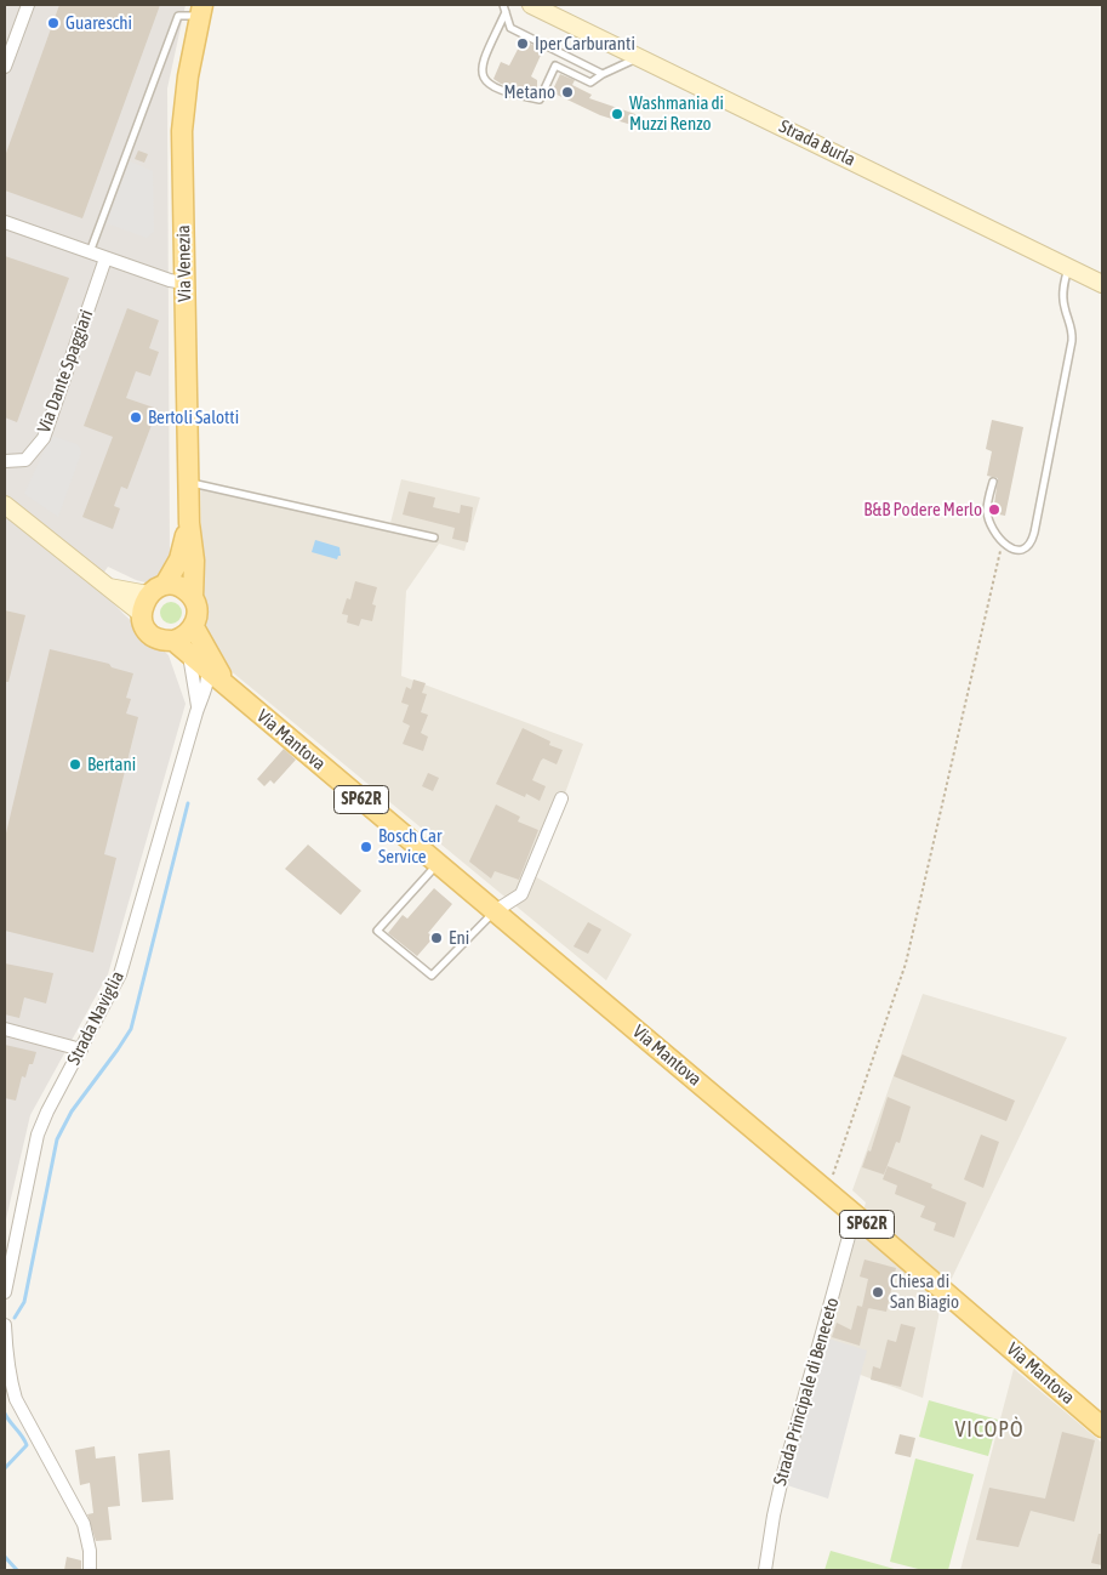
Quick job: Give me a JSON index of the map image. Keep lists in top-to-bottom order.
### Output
{
  "streets": {
    "main road": [
      "Strada Burla",
      "Via Venezia",
      "Via Mantova",
      "SP62R"
    ],
    "street": ["Via Dante Spaggiari", "Strada Naviglia", "Strada Principale di Beneceto"]
  },
  "crossings": [
    ["Via Venezia", "Via Mantova"],
    ["Via Venezia", "Strada Naviglia"],
    ["Via Mantova", "Strada Naviglia"],
    ["Via Mantova", "Strada Principale di Beneceto"]
  ],
  "districts": ["VICOPÒ"],
  "places": [
    "Guareschi",
    "Iper Carburanti",
    "Metano",
    "Washmania di Muzzi Renzo",
    "Bertoli Salotti",
    "B&B Podere Merlo",
    "Bertani",
    "Bosch Car Service",
    "Eni",
    "Chiesa di San Biagio"
  ]
}
